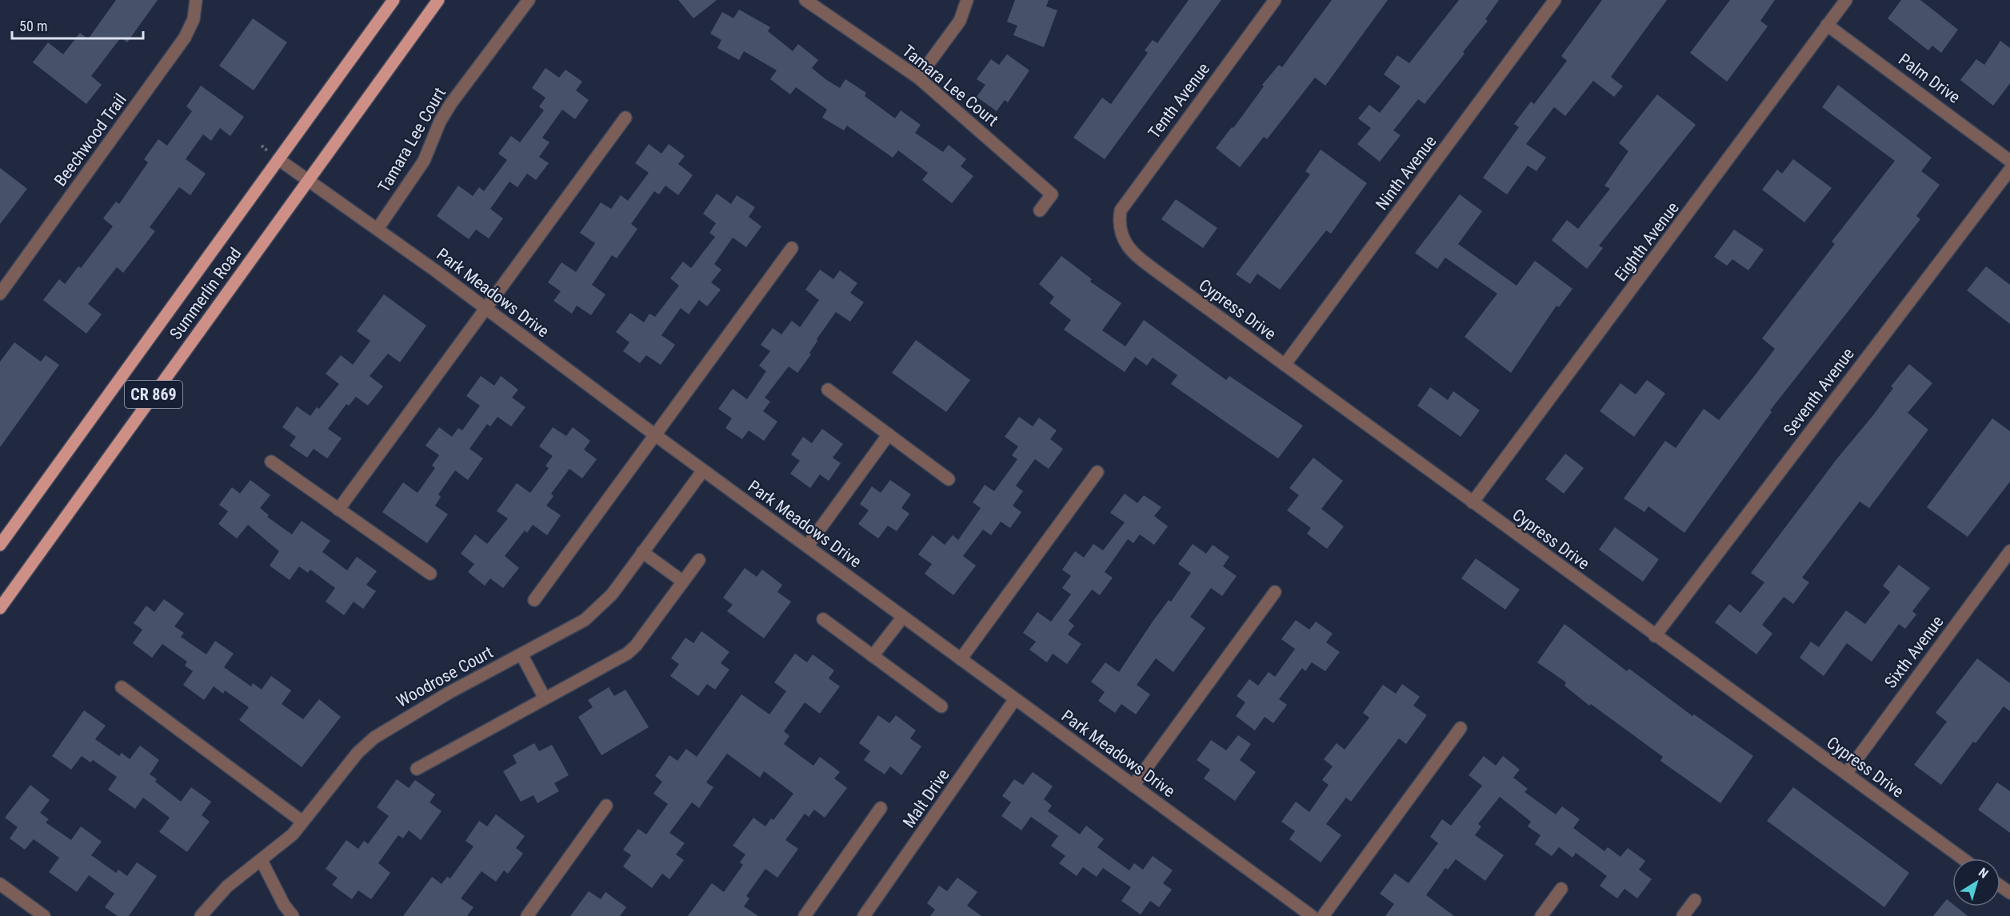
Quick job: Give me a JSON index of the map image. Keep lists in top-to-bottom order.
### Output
{
  "streets": {
    "main road": ["Summerlin Road", "CR 869"],
    "street": [
      "Palm Drive",
      "Tamara Lee Court",
      "Tenth Avenue",
      "Beechwood Trail",
      "Ninth Avenue",
      "Eighth Avenue",
      "Park Meadows Drive",
      "Cypress Drive",
      "Seventh Avenue",
      "Sixth Avenue",
      "Woodrose Court",
      "Malt Drive"
    ]
  },
  "crossings": [
    ["Palm Drive", "Eighth Avenue"],
    ["Tamara Lee Court", "Park Meadows Drive"],
    ["Tenth Avenue", "Cypress Drive"],
    ["Ninth Avenue", "Cypress Drive"],
    ["Eighth Avenue", "Cypress Drive"],
    ["Park Meadows Drive", "Summerlin Road"],
    ["Park Meadows Drive", "Woodrose Court"],
    ["Park Meadows Drive", "Malt Drive"],
    ["Cypress Drive", "Seventh Avenue"],
    ["Cypress Drive", "Sixth Avenue"]
  ],
  "scale_bar": "50 m",
  "north": "top right"
}
